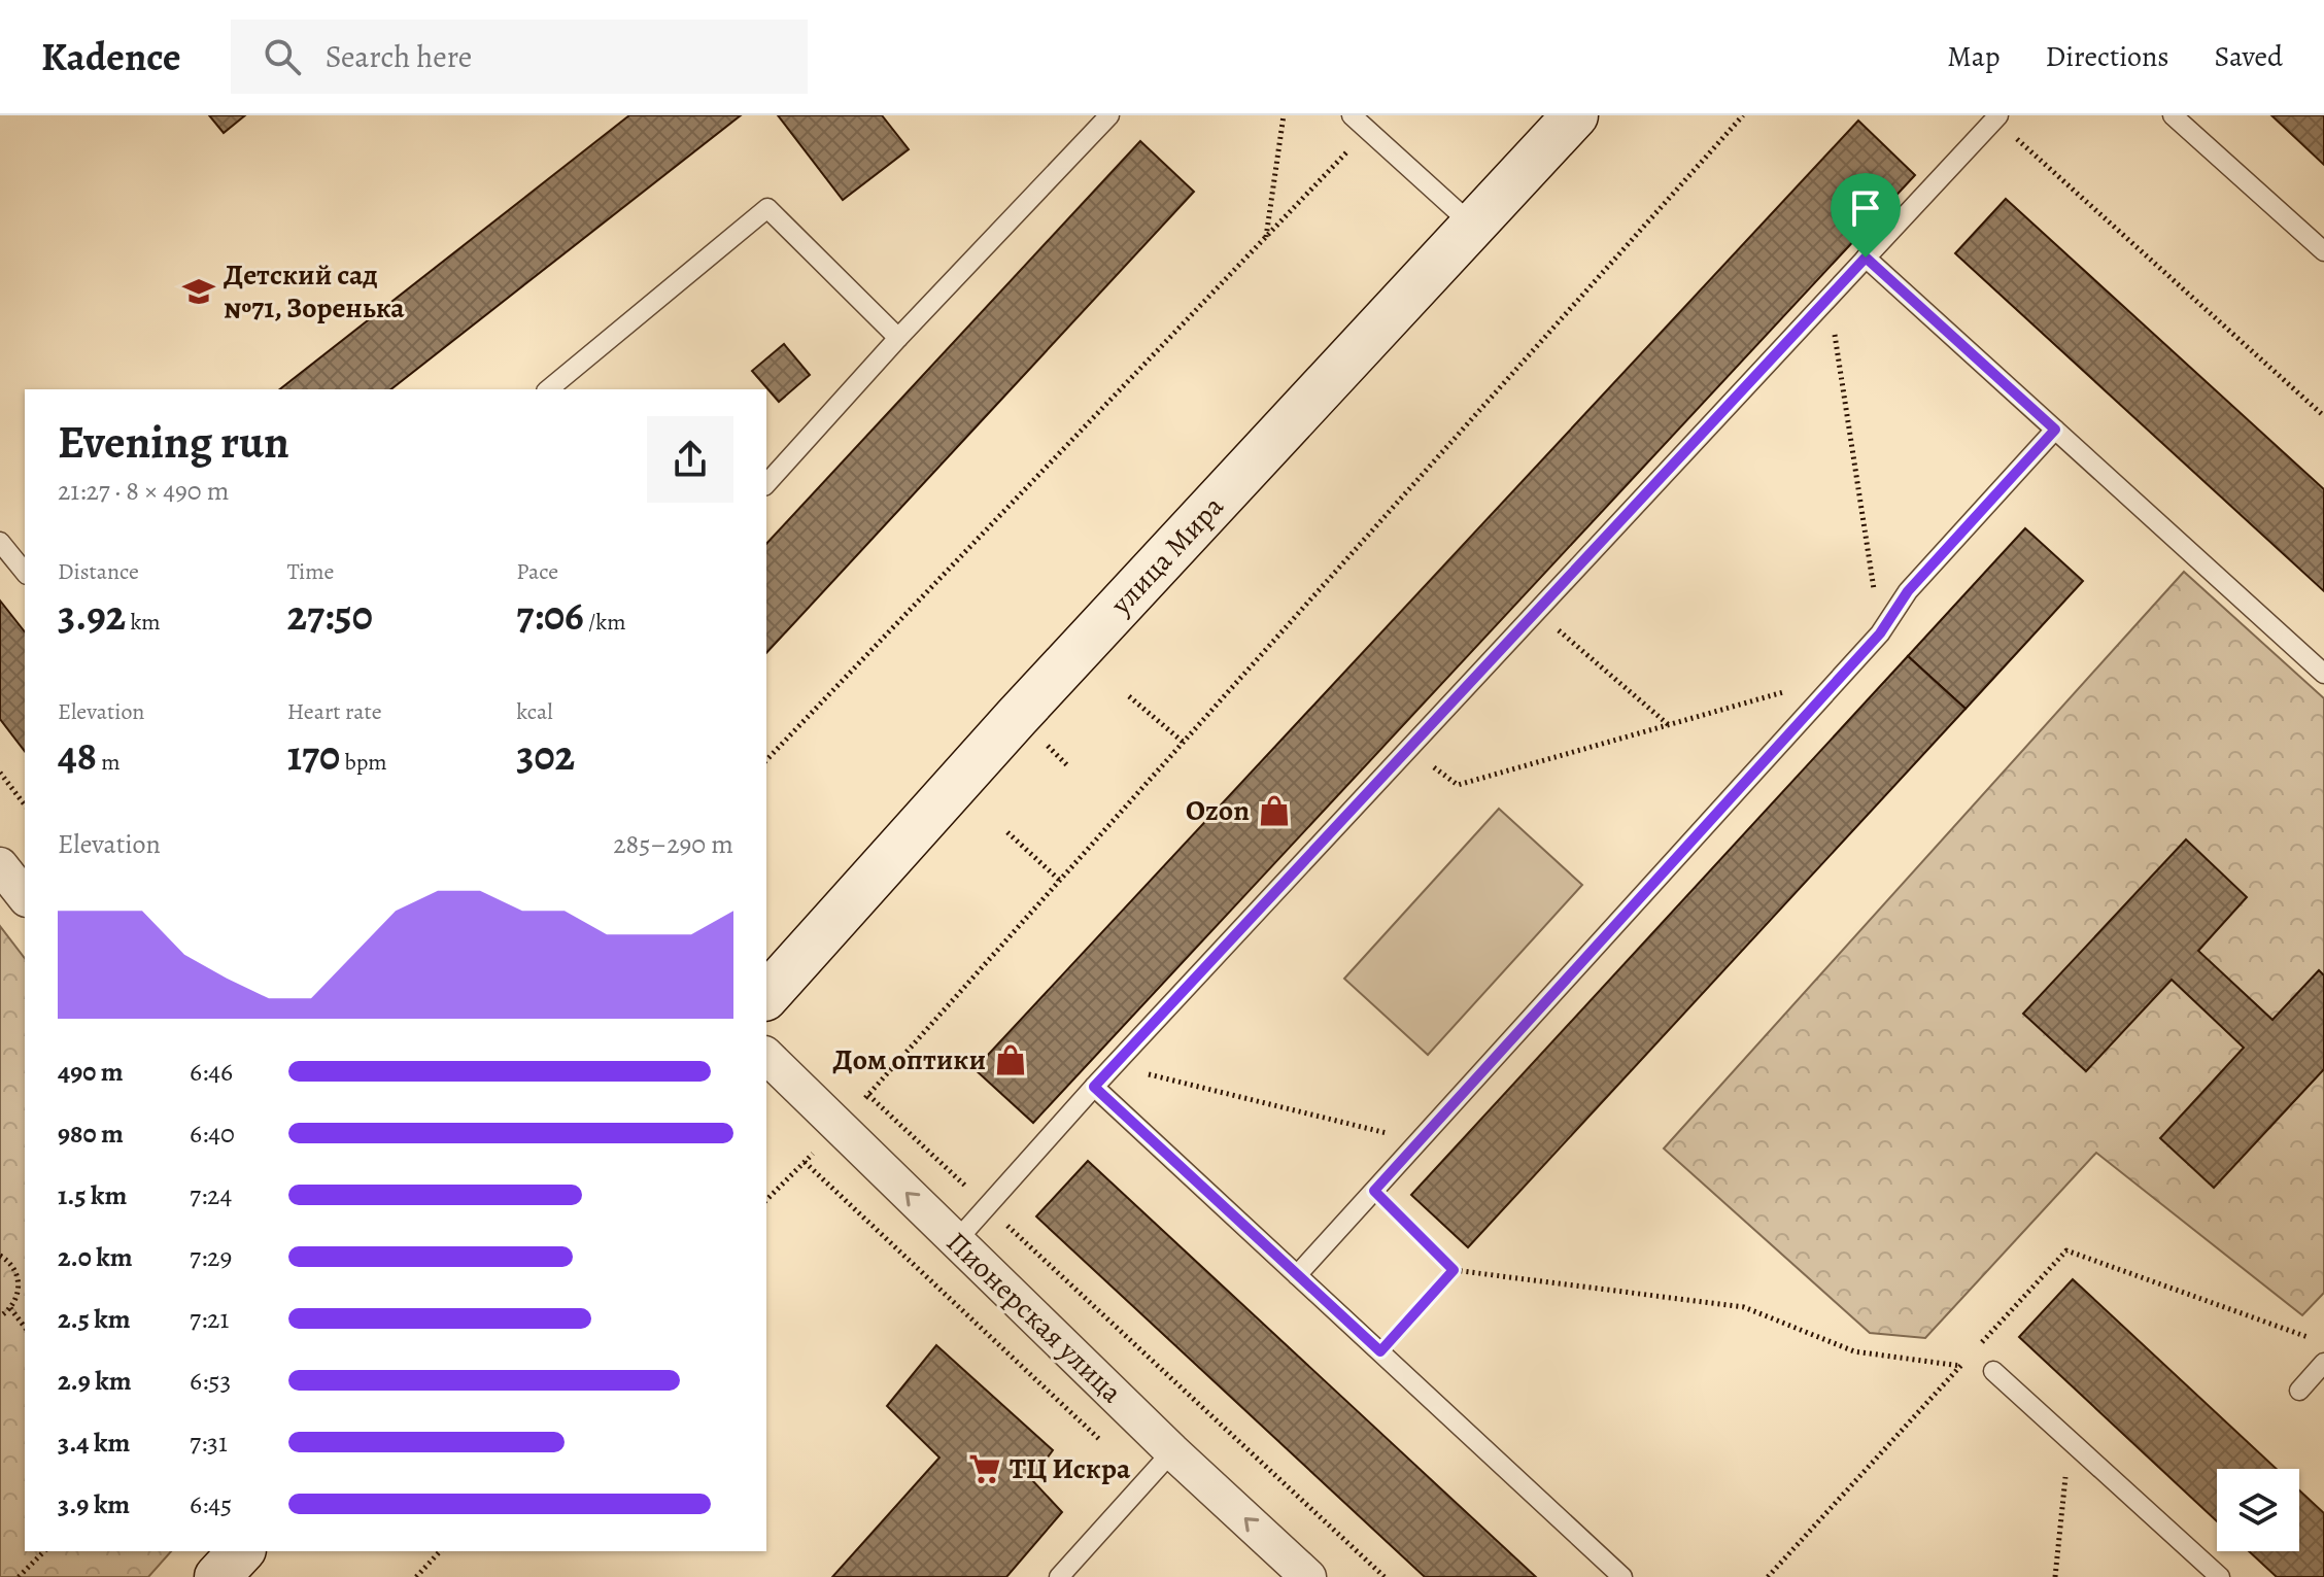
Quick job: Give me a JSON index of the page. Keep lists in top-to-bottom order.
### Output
{
  "streets": {
    "street": ["улица Мира", "Пионерская улица"]
  },
  "one_way": ["Пионерская улица"],
  "places": {
    "school or university": ["Детский сад №71, Зоренька"],
    "shop": ["Ozon", "Дом оптики"],
    "supermarket": ["ТЦ Искра"]
  },
  "page": {
    "header": "Kadence",
    "search": "Search here",
    "nav": ["Map", "Directions", "Saved"],
    "heading": ["Evening run", "21:27 · 8 × 490 m"],
    "stats": [
      ["Distance", "3.92 km"],
      ["Time", "27:50"],
      ["Pace", "7:06 /km"],
      ["Elevation", "48 m"],
      ["Heart rate", "170 bpm"],
      ["kcal", "302"]
    ],
    "chart": ["Elevation", "285–290 m"],
    "list": [
      {
        "name": "490 m",
        "note": "6:46"
      },
      {
        "name": "980 m",
        "note": "6:40"
      },
      {
        "name": "1.5 km",
        "note": "7:24"
      },
      {
        "name": "2.0 km",
        "note": "7:29"
      },
      {
        "name": "2.5 km",
        "note": "7:21"
      },
      {
        "name": "2.9 km",
        "note": "6:53"
      },
      {
        "name": "3.4 km",
        "note": "7:31"
      },
      {
        "name": "3.9 km",
        "note": "6:45"
      }
    ]
  }
}
